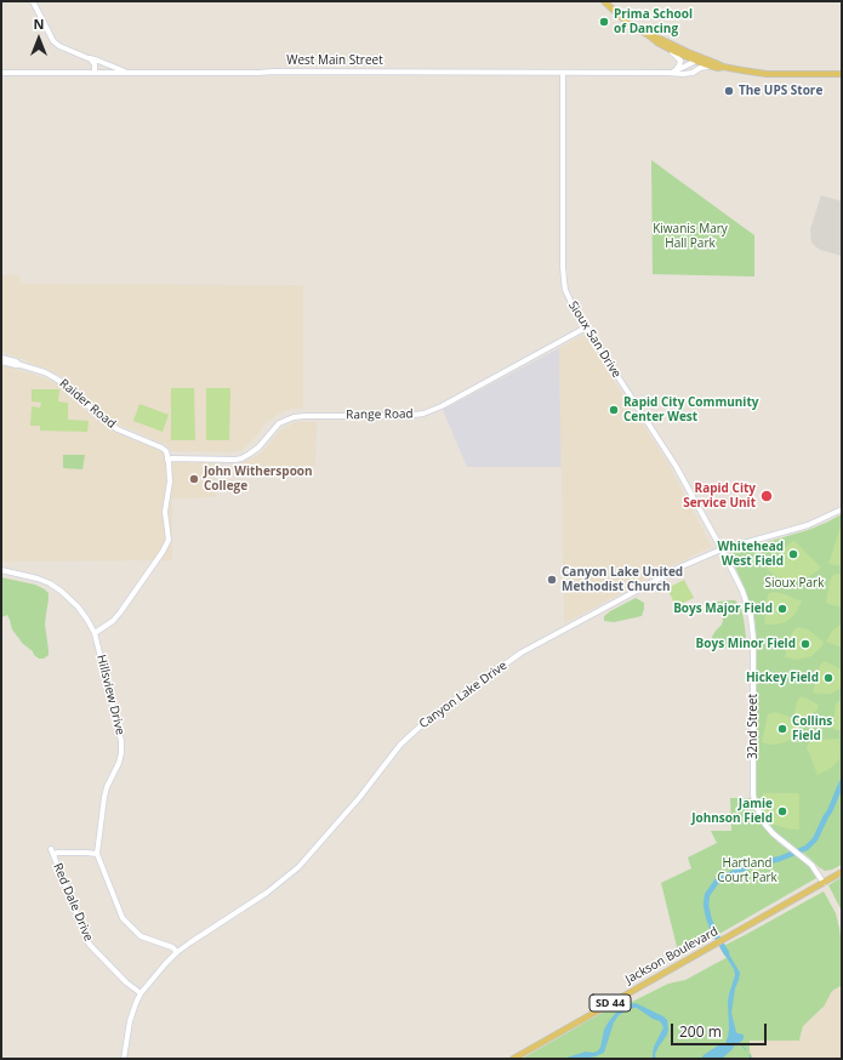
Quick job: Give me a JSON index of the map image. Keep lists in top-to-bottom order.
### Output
{
  "streets": {
    "main road": ["West Main Street", "Jackson Boulevard", "SD 44"],
    "street": [
      "Sioux San Drive",
      "Raider Road",
      "Range Road",
      "Hillsview Drive",
      "Canyon Lake Drive",
      "32nd Street",
      "Red Dale Drive"
    ]
  },
  "crossings": [
    ["West Main Street", "Sioux San Drive"],
    ["Sioux San Drive", "Range Road"],
    ["Sioux San Drive", "Canyon Lake Drive"],
    ["Sioux San Drive", "32nd Street"],
    ["Raider Road", "Range Road"],
    ["Hillsview Drive", "Canyon Lake Drive"],
    ["Canyon Lake Drive", "32nd Street"],
    ["Canyon Lake Drive", "Red Dale Drive"],
    ["32nd Street", "Jackson Boulevard"]
  ],
  "parks": ["Kiwanis Mary Hall Park", "Sioux Park", "Hartland Court Park"],
  "places": [
    "Prima School of Dancing",
    "The UPS Store",
    "Rapid City Community Center West",
    "John Witherspoon College",
    "Rapid City Service Unit",
    "Whitehead West Field",
    "Canyon Lake United Methodist Church",
    "Boys Major Field",
    "Boys Minor Field",
    "Hickey Field",
    "Collins Field",
    "Jamie Johnson Field"
  ],
  "scale_bar": "200 m",
  "north": "top"
}
